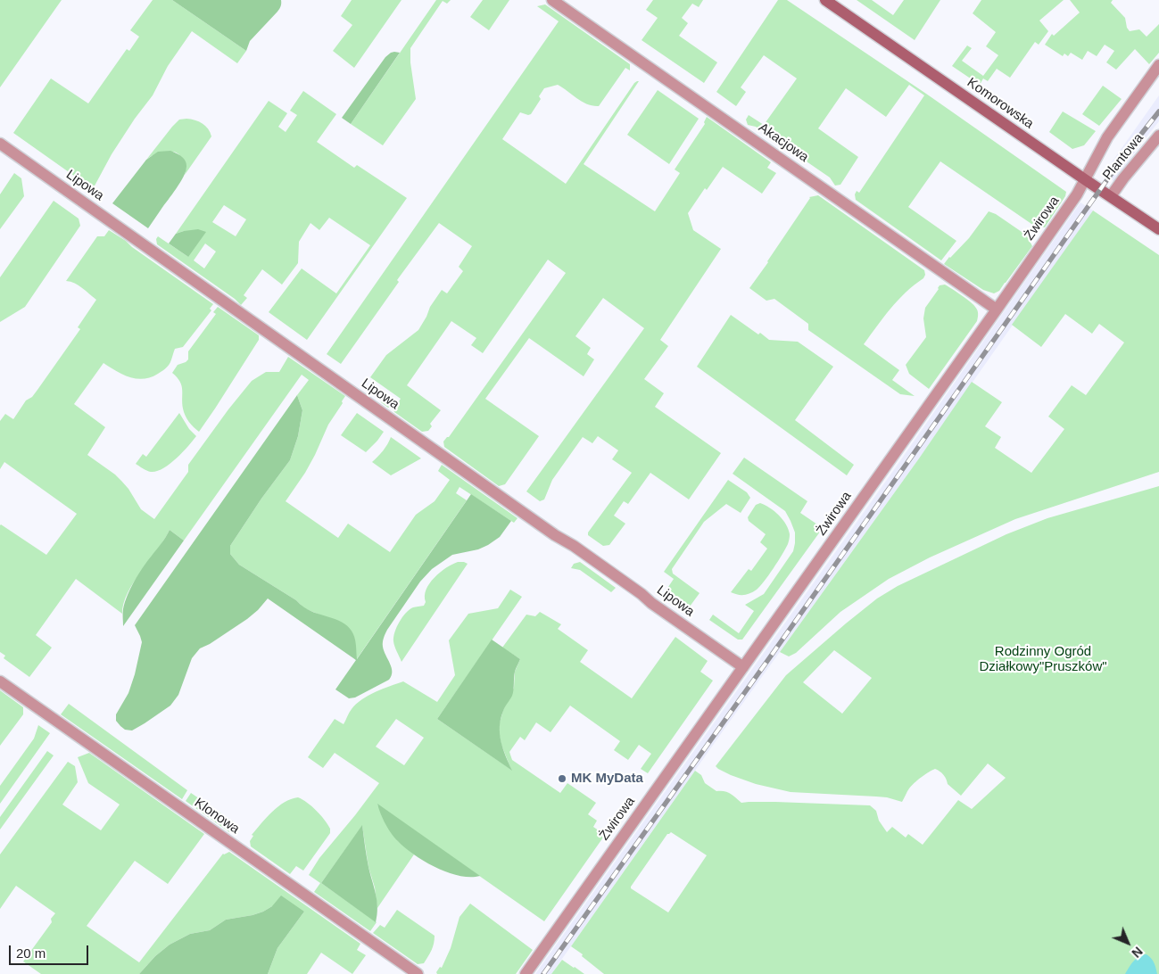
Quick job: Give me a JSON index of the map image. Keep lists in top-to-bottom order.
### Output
{
  "streets": {
    "street": [
      "Komorowska",
      "Akacjowa",
      "Plantowa",
      "Lipowa",
      "Żwirowa",
      "Klonowa"
    ]
  },
  "crossings": [
    ["Komorowska", "Plantowa"],
    ["Komorowska", "Żwirowa"],
    ["Akacjowa", "Żwirowa"],
    ["Lipowa", "Żwirowa"]
  ],
  "parks": ["Rodzinny Ogród Działkowy\"Pruszków\""],
  "places": ["MK MyData"],
  "scale_bar": "20 m",
  "north": "bottom right"
}
